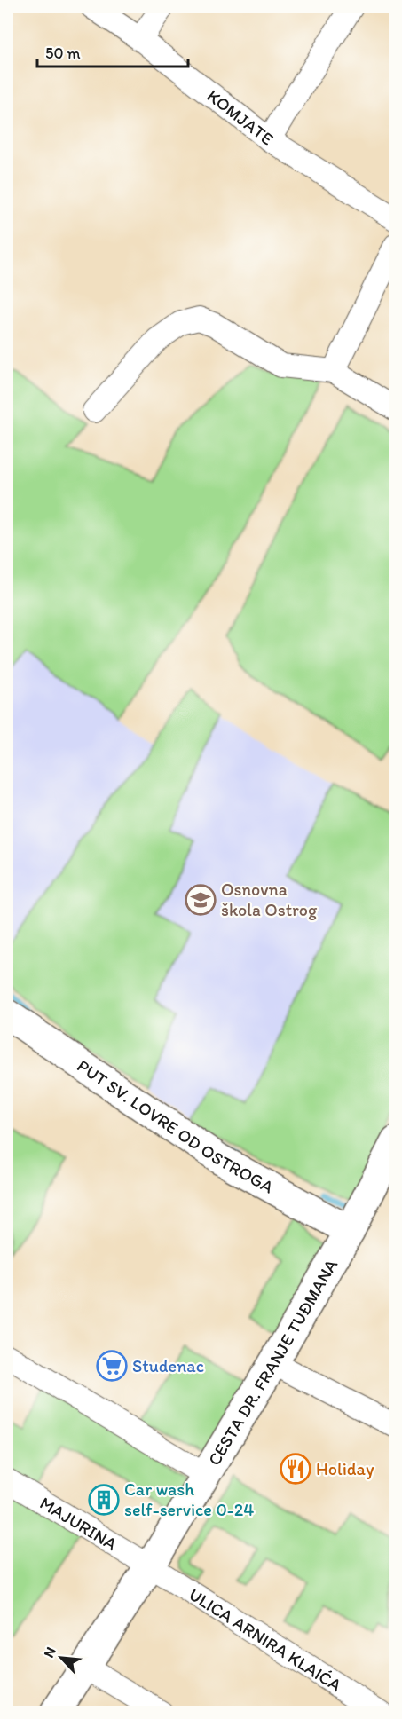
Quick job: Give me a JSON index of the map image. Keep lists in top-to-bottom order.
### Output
{
  "streets": {
    "main road": ["PUT SV. LOVRE OD OSTROGA", "CESTA DR. FRANJE TUĐMANA"],
    "street": ["KOMJATE", "MAJURINA", "ULICA ARNIRA KLAIĆA"]
  },
  "crossings": [
    ["PUT SV. LOVRE OD OSTROGA", "CESTA DR. FRANJE TUĐMANA"],
    ["CESTA DR. FRANJE TUĐMANA", "MAJURINA"],
    ["CESTA DR. FRANJE TUĐMANA", "ULICA ARNIRA KLAIĆA"],
    ["MAJURINA", "ULICA ARNIRA KLAIĆA"]
  ],
  "places": {
    "school or university": ["Osnovna škola Ostrog"],
    "supermarket": ["Studenac"],
    "restaurant": ["Holiday"],
    "building": ["Car wash self-service 0-24"]
  },
  "scale_bar": "50 m",
  "north": "top left"
}
